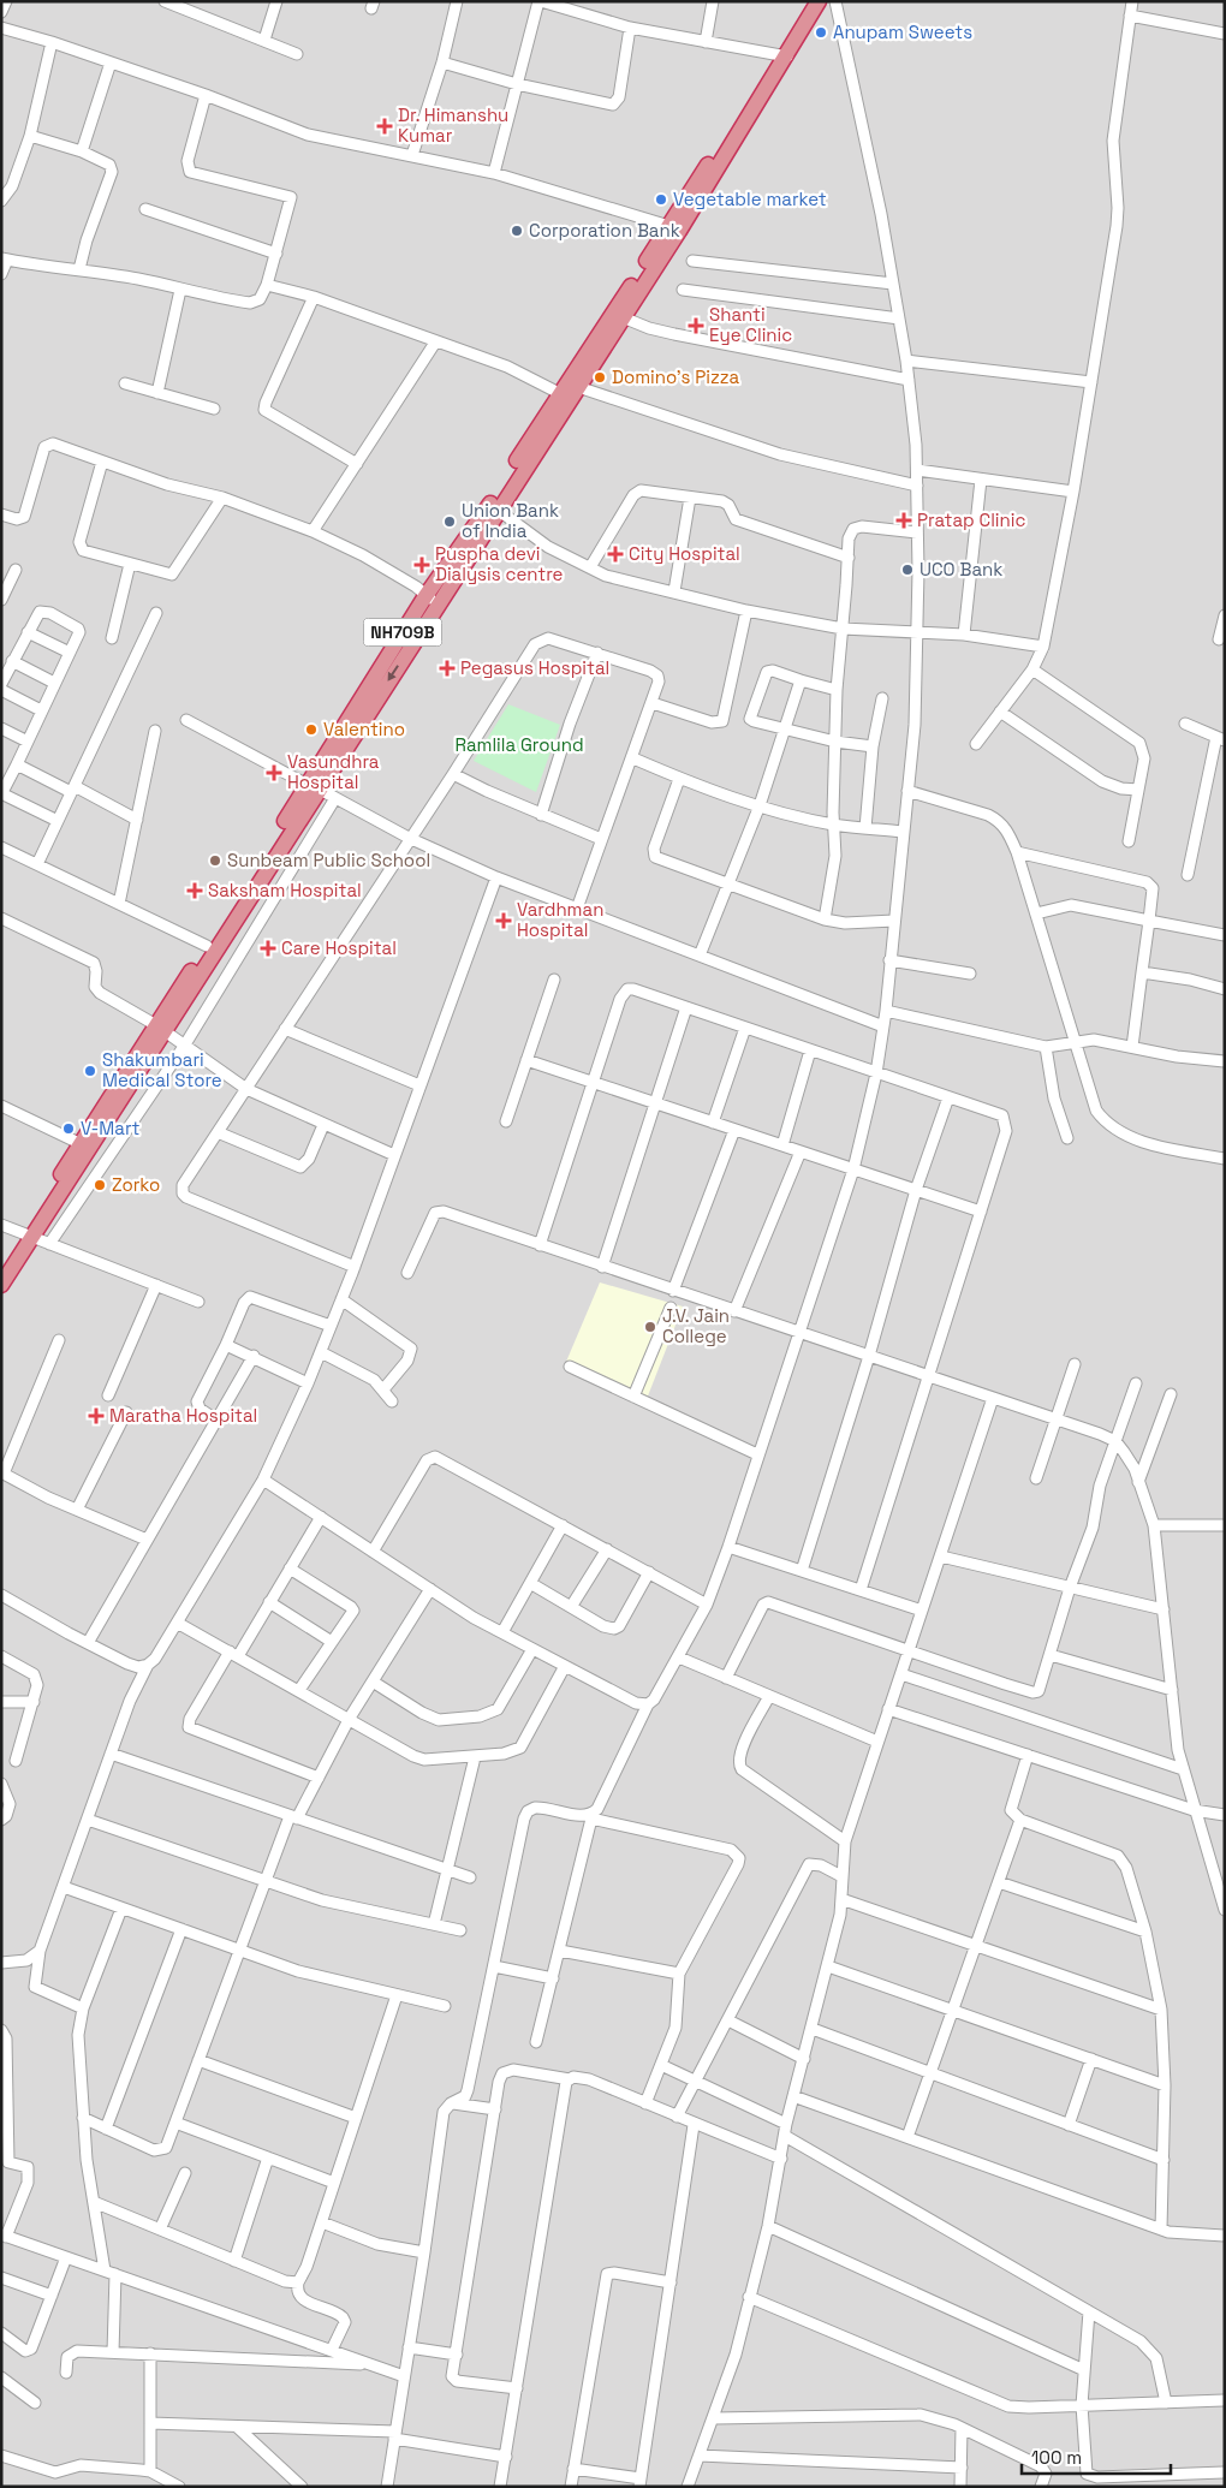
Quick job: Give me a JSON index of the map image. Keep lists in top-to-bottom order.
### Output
{
  "streets": {
    "highway": ["NH709B"]
  },
  "parks": ["Ramlila Ground"],
  "places": {
    "other": [
      "Anupam Sweets",
      "Vegetable market",
      "Corporation Bank",
      "Domino's Pizza",
      "Union Bank of India",
      "UCO Bank",
      "Valentino",
      "Sunbeam Public School",
      "Shakumbari Medical Store",
      "V-Mart",
      "Zorko",
      "J.V. Jain College"
    ],
    "health": [
      "Dr. Himanshu Kumar",
      "Shanti Eye Clinic",
      "Pratap Clinic",
      "City Hospital",
      "Puspha devi Dialysis centre",
      "Pegasus Hospital",
      "Vasundhra Hospital",
      "Saksham Hospital",
      "Vardhman Hospital",
      "Care Hospital",
      "Maratha Hospital"
    ]
  },
  "scale_bar": "100 m"
}
